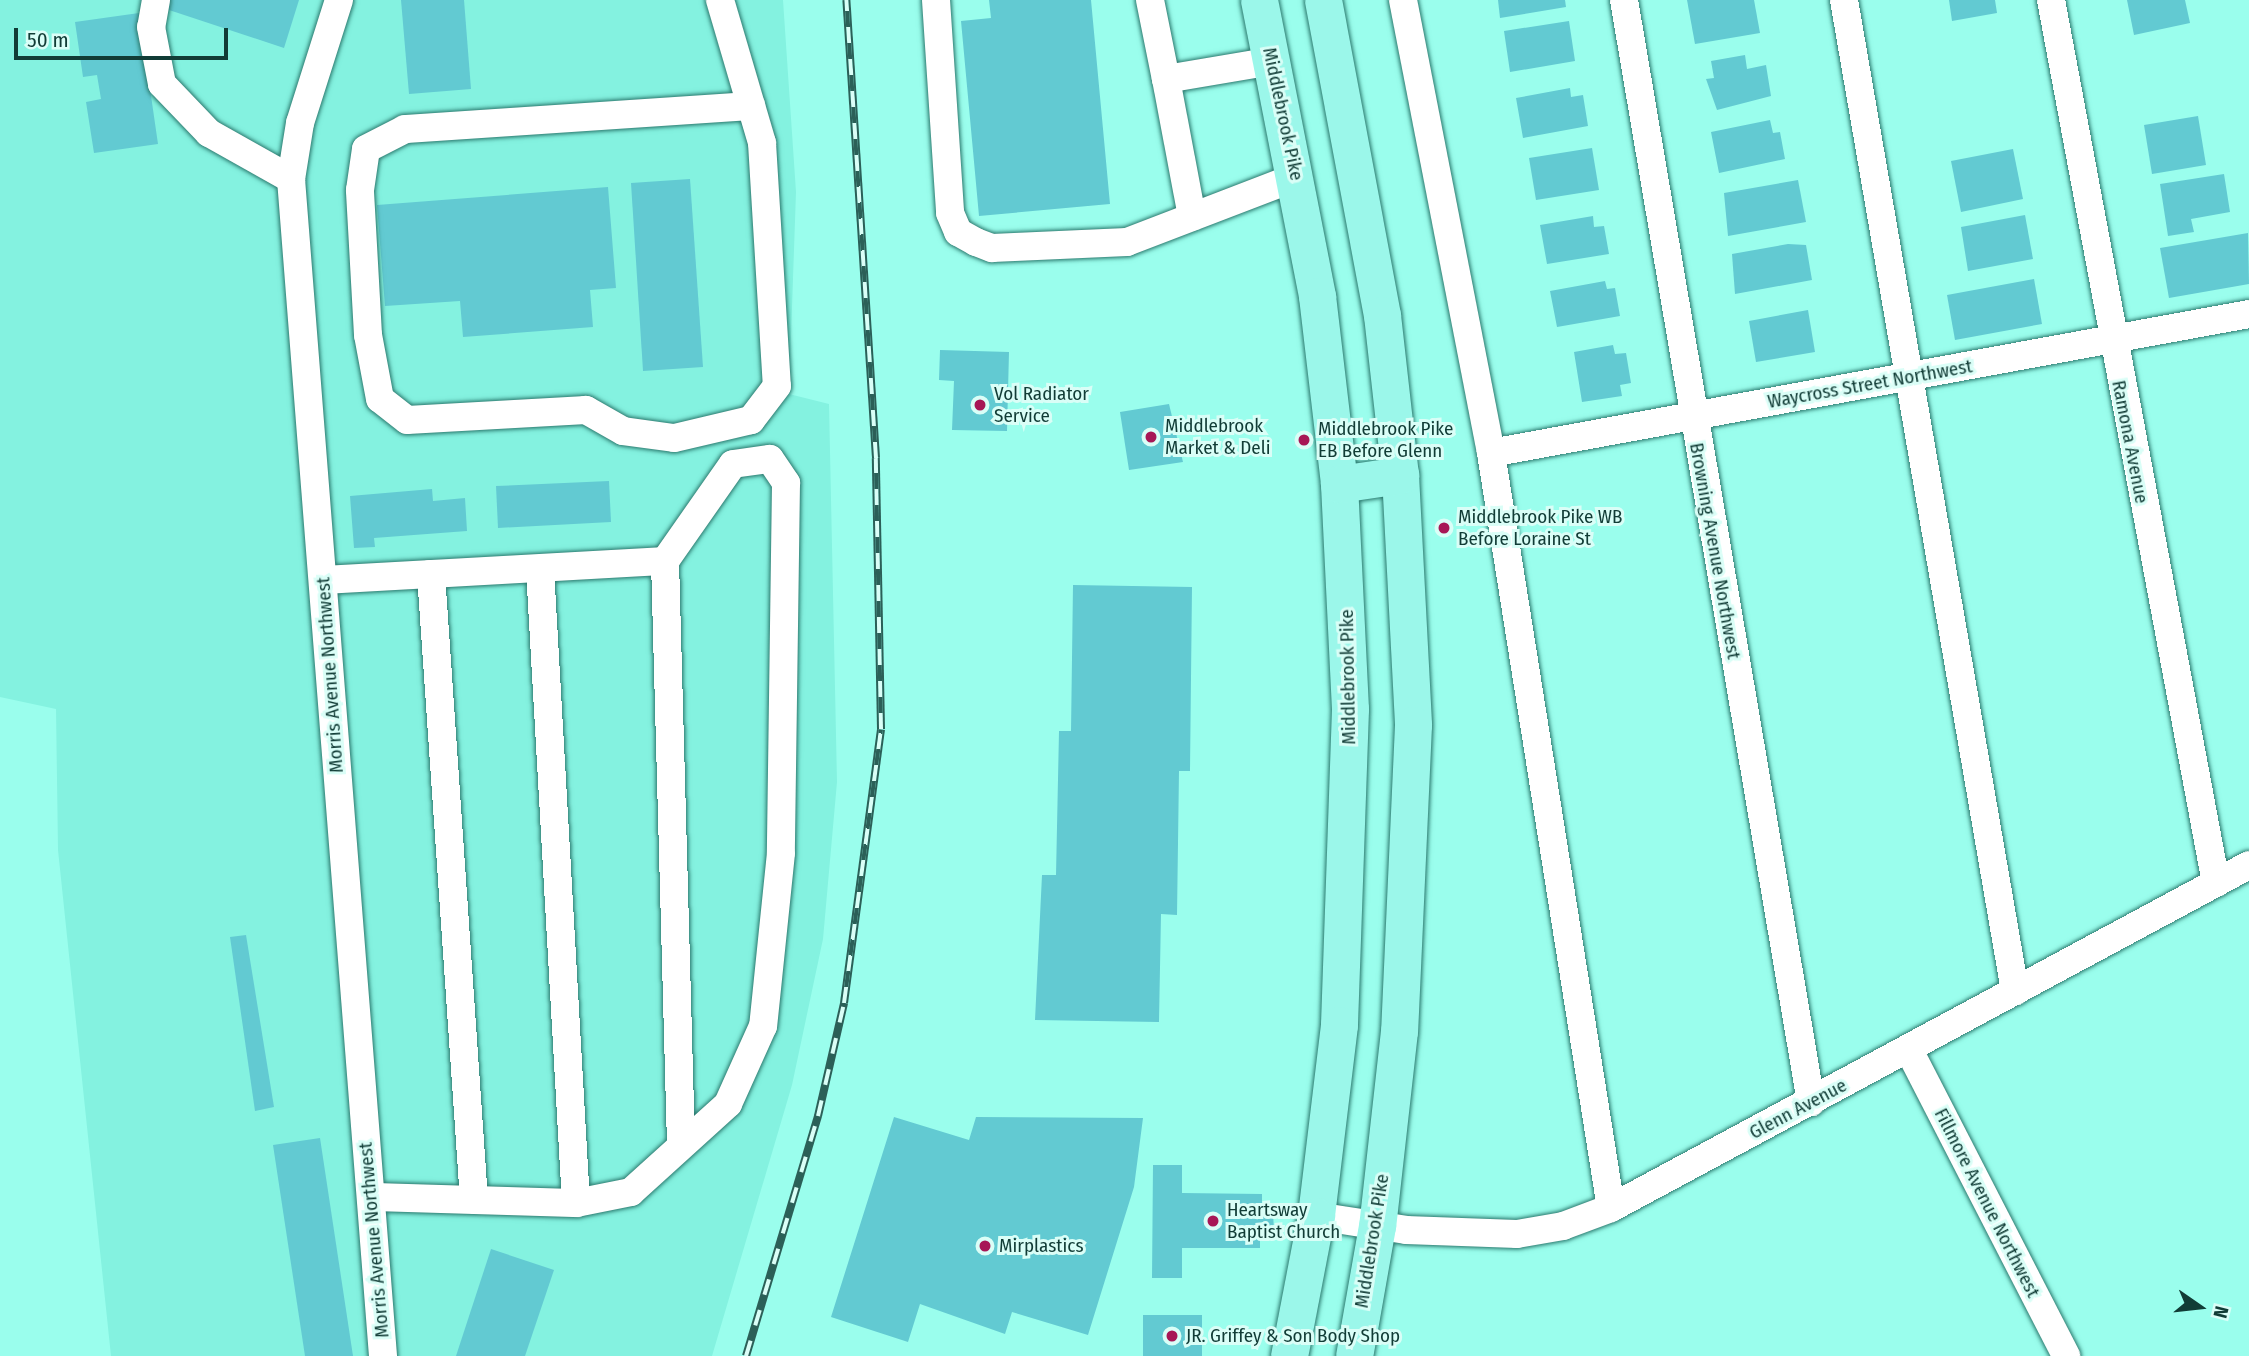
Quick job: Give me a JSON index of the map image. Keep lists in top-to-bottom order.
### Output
{
  "streets": {
    "main road": ["Middlebrook Pike"],
    "street": [
      "Waycross Street Northwest",
      "Ramona Avenue",
      "Browning Avenue Northwest",
      "Morris Avenue Northwest",
      "Glenn Avenue",
      "Fillmore Avenue Northwest"
    ]
  },
  "crossings": [
    ["Middlebrook Pike", "Glenn Avenue"],
    ["Waycross Street Northwest", "Ramona Avenue"],
    ["Waycross Street Northwest", "Browning Avenue Northwest"],
    ["Ramona Avenue", "Glenn Avenue"],
    ["Browning Avenue Northwest", "Glenn Avenue"],
    ["Glenn Avenue", "Fillmore Avenue Northwest"]
  ],
  "places": [
    "Vol Radiator Service",
    "Middlebrook Market & Deli",
    "Middlebrook Pike EB Before Glenn",
    "Middlebrook Pike WB Before Loraine St",
    "Heartsway Baptist Church",
    "Mirplastics",
    "JR. Griffey & Son Body Shop"
  ],
  "scale_bar": "50 m",
  "north": "right"
}
